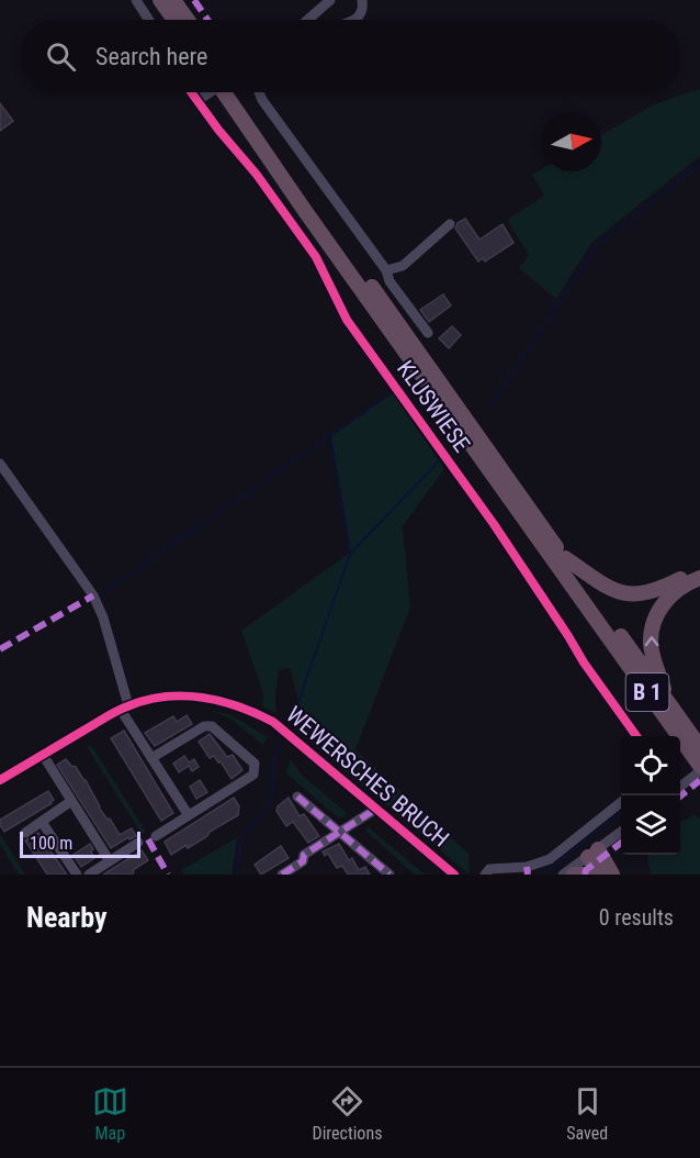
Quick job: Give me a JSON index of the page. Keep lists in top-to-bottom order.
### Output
{
  "streets": {
    "highway": ["B 1"],
    "street": ["KLUSWIESE", "WEWERSCHES BRUCH"]
  },
  "scale_bar": "100 m",
  "north": "right",
  "page": {
    "search": "Search here",
    "scale": "100 m",
    "heading": ["Nearby", "0 results"],
    "nav": ["Map", "Directions", "Saved"]
  }
}
